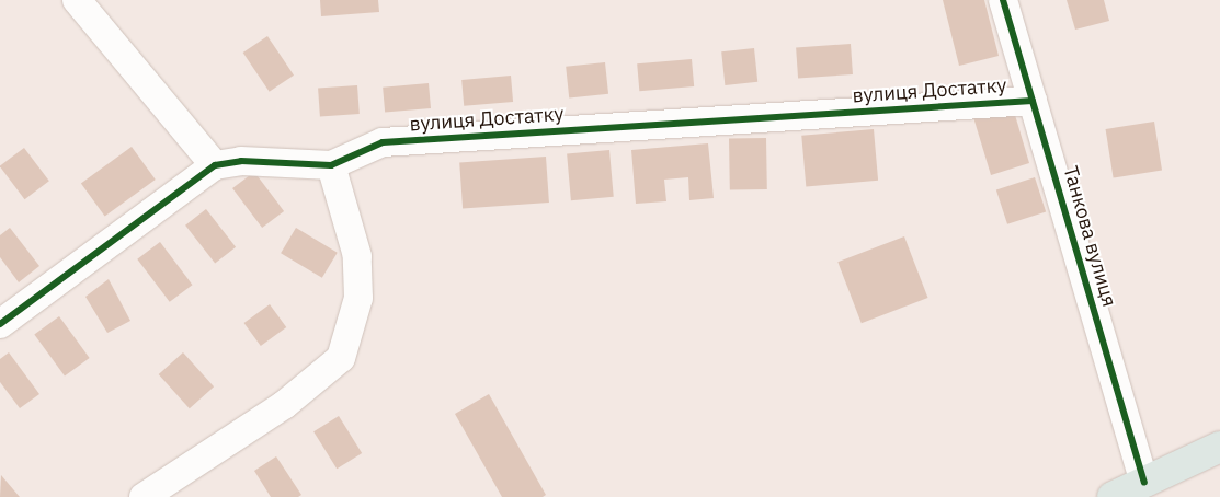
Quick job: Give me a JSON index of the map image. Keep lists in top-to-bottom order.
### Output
{
  "streets": {
    "street": ["вулиця Достатку", "Танкова вулиця"]
  },
  "crossings": [
    ["вулиця Достатку", "Танкова вулиця"]
  ]
}
